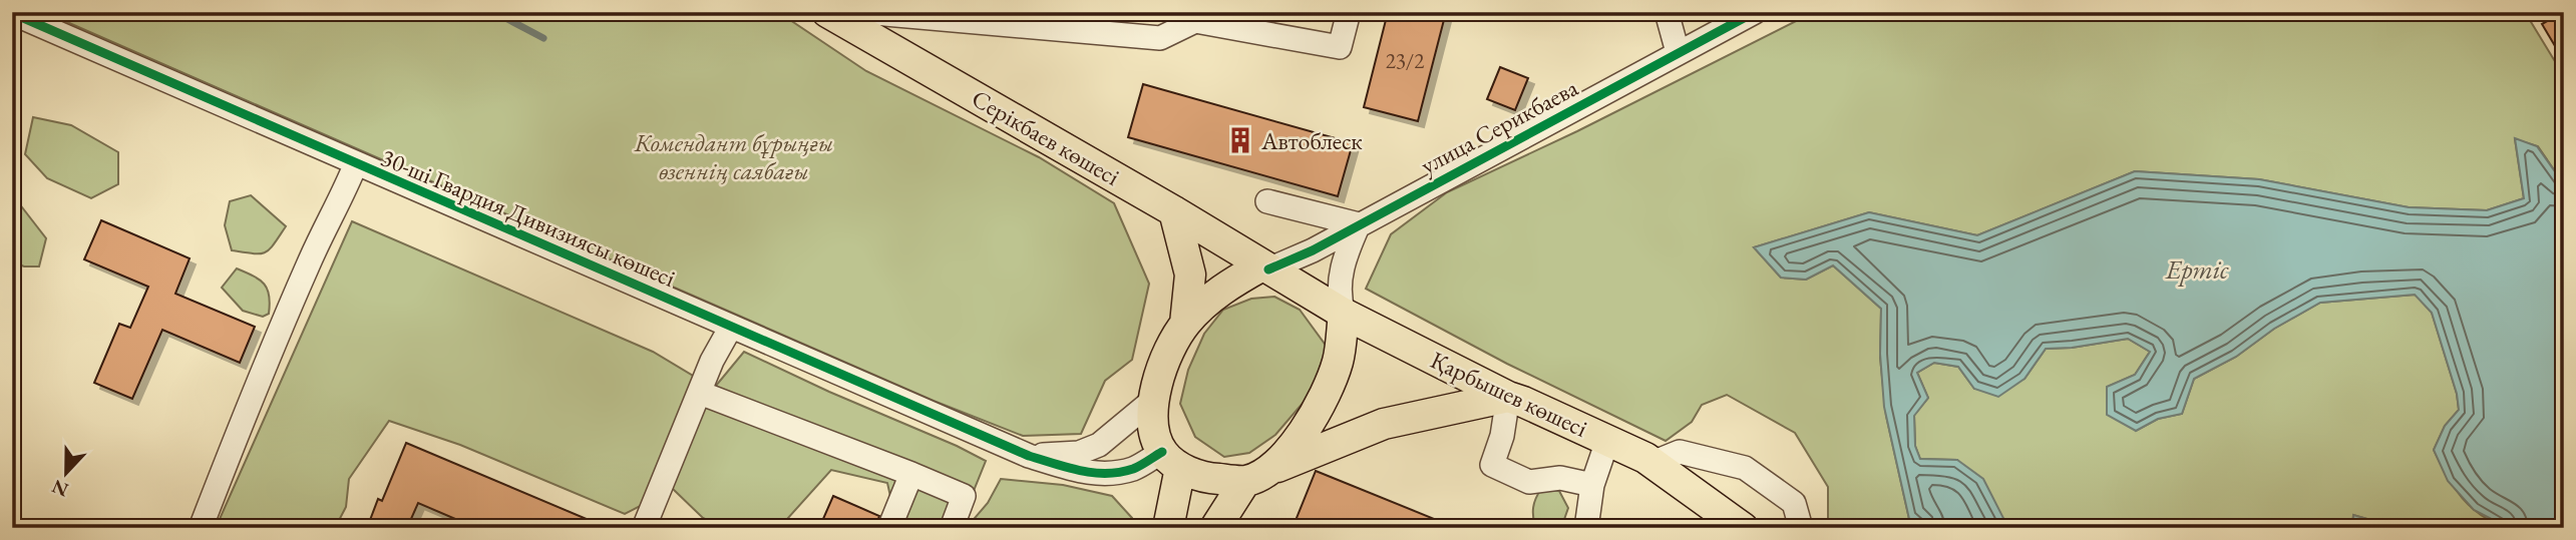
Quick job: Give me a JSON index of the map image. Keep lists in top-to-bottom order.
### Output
{
  "streets": {
    "main road": ["Серікбаев көшесі", "Қарбышев көшесі"],
    "street": ["улица Серикбаева", "30-ші Гвардия Дивизиясы көшесі"]
  },
  "crossings": [
    ["улица Серикбаева", "Серікбаев көшесі"],
    ["улица Серикбаева", "30-ші Гвардия Дивизиясы көшесі"],
    ["улица Серикбаева", "Қарбышев көшесі"],
    ["Серікбаев көшесі", "30-ші Гвардия Дивизиясы көшесі"],
    ["Серікбаев көшесі", "Қарбышев көшесі"],
    ["30-ші Гвардия Дивизиясы көшесі", "Қарбышев көшесі"]
  ],
  "water": ["Ертіс"],
  "parks": ["Комендант бұрыңғы өзеннің саябағы"],
  "places": {
    "building": ["Автоблеск"]
  },
  "house_numbers": ["23/2"],
  "north": "bottom"
}
